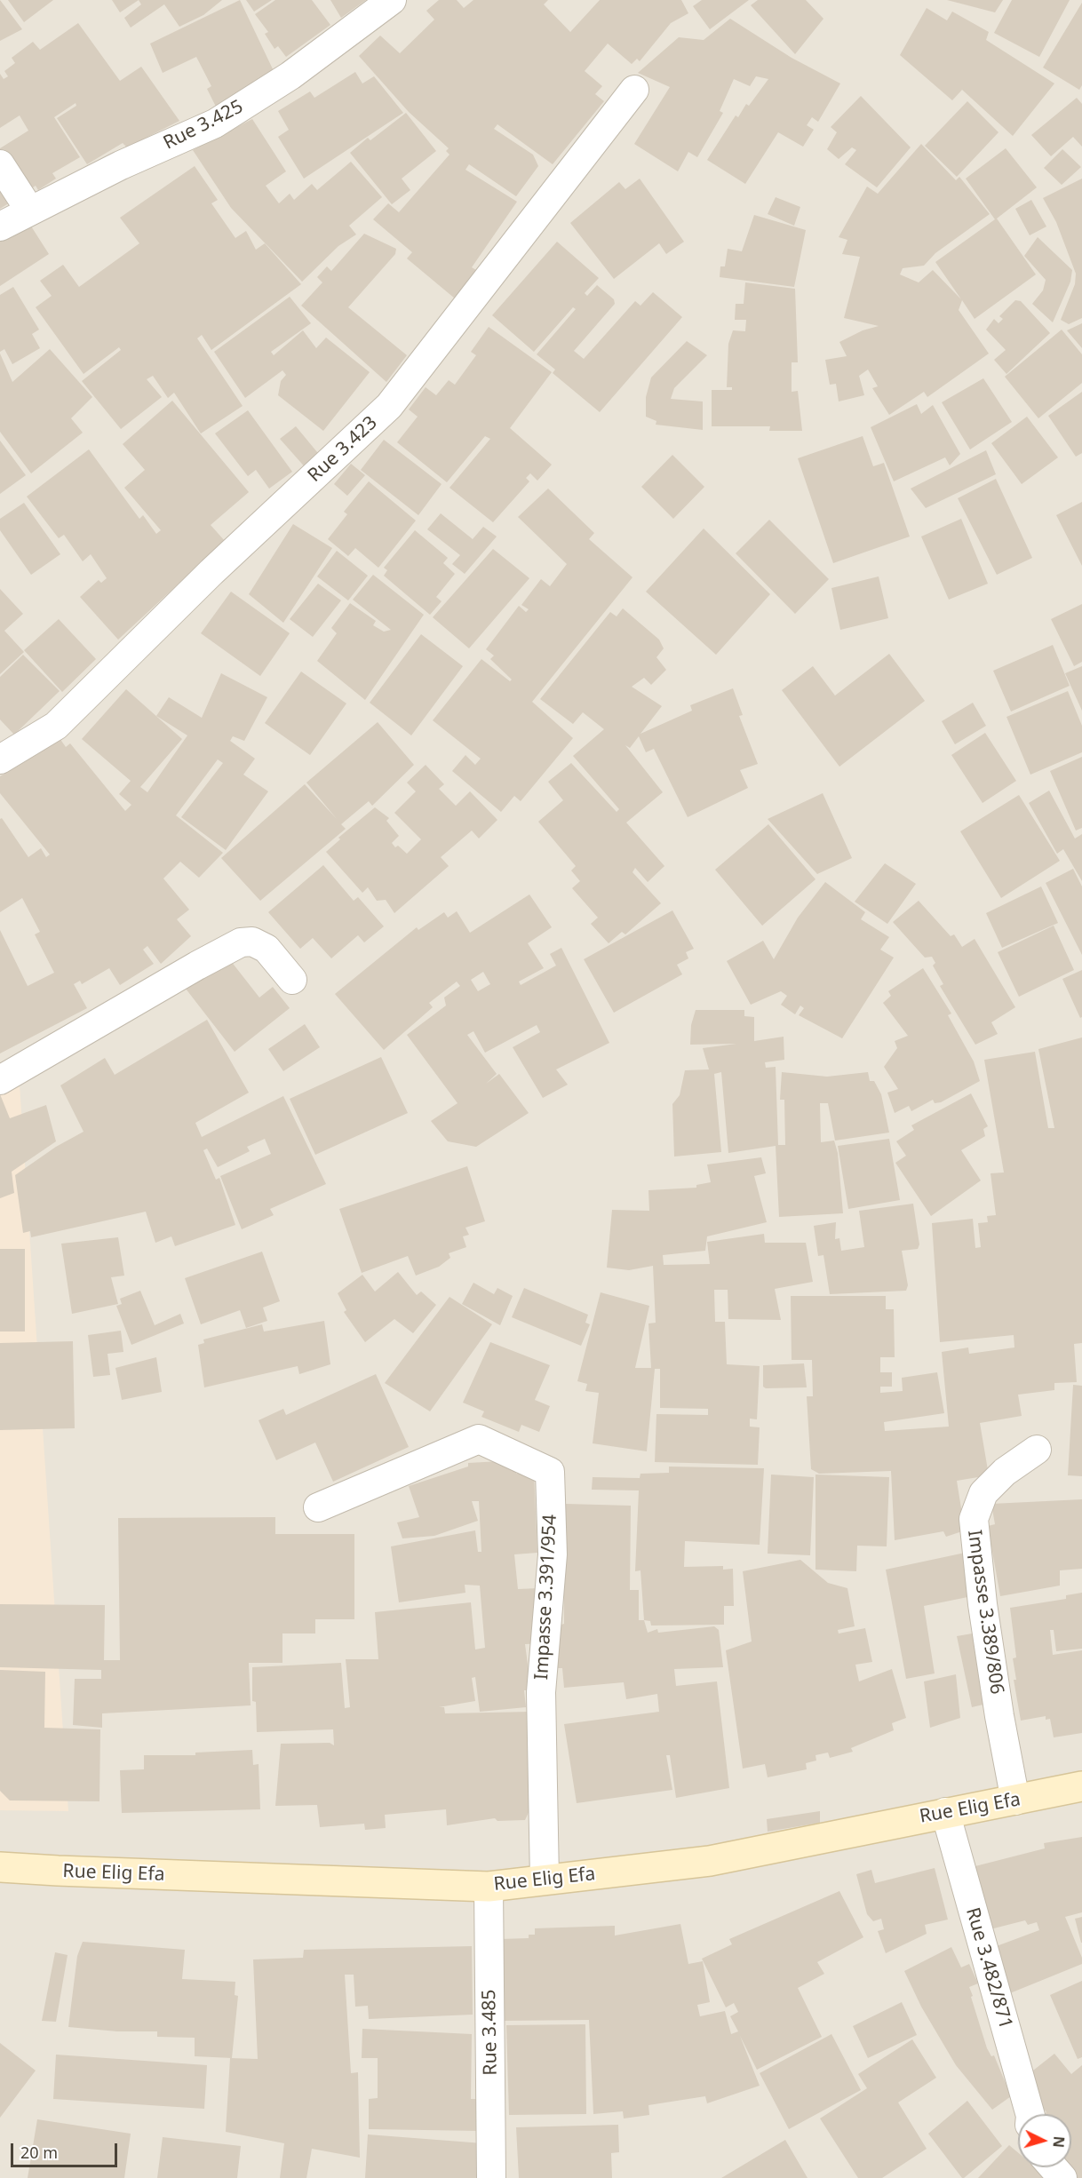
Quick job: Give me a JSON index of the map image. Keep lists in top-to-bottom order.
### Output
{
  "streets": {
    "main road": ["Rue Elig Efa"],
    "street": [
      "Rue 3.425",
      "Rue 3.423",
      "Impasse 3.391/954",
      "Impasse 3.389/806",
      "Rue 3.482/871",
      "Rue 3.485"
    ]
  },
  "crossings": [
    ["Impasse 3.391/954", "Rue Elig Efa"],
    ["Impasse 3.389/806", "Rue Elig Efa"],
    ["Rue Elig Efa", "Rue 3.482/871"],
    ["Rue Elig Efa", "Rue 3.485"]
  ],
  "scale_bar": "20 m",
  "north": "right"
}
